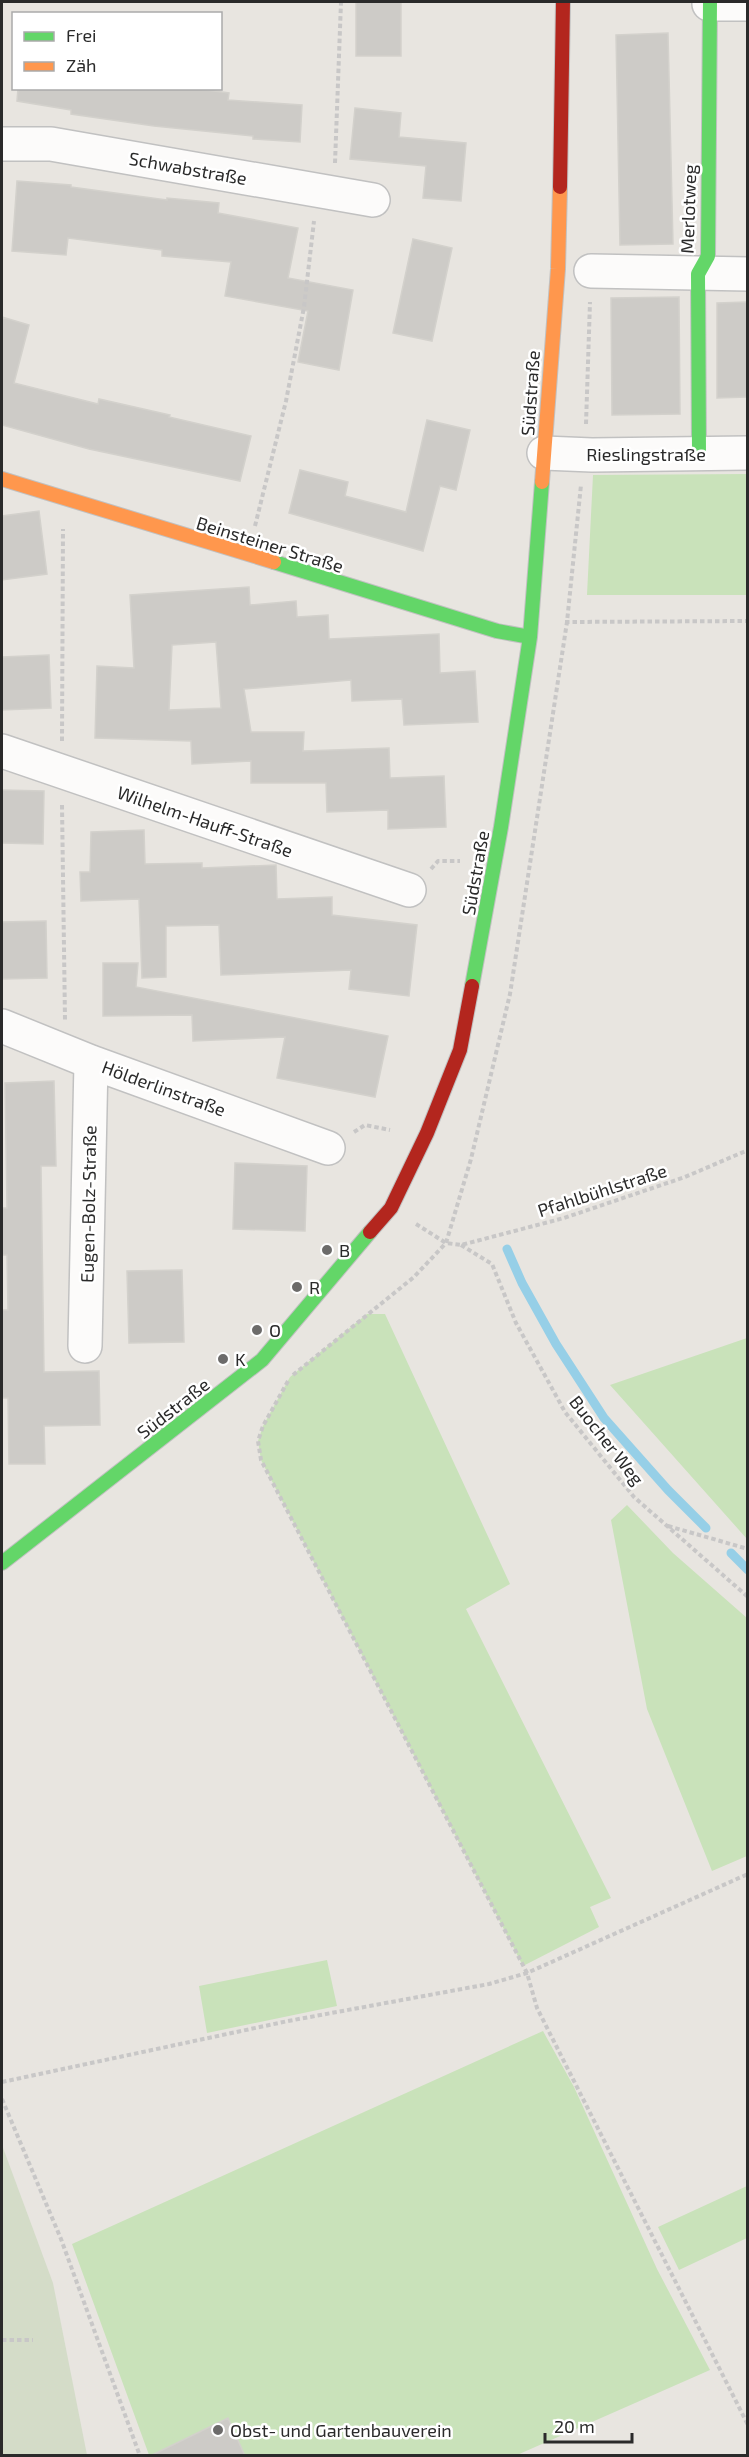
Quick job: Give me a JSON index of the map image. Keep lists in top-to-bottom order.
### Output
{
  "streets": {
    "street": [
      "Schwabstraße",
      "Merlotweg",
      "Südstraße",
      "Rieslingstraße",
      "Beinsteiner Straße",
      "Wilhelm-Hauff-Straße",
      "Hölderlinstraße",
      "Eugen-Bolz-Straße"
    ],
    "path": ["Pfahlbühlstraße", "Buocher Weg"]
  },
  "crossings": [
    ["Merlotweg", "Rieslingstraße"],
    ["Südstraße", "Rieslingstraße"],
    ["Südstraße", "Beinsteiner Straße"],
    ["Hölderlinstraße", "Eugen-Bolz-Straße"],
    ["Pfahlbühlstraße", "Buocher Weg"]
  ],
  "places": [
    "B",
    "R",
    "O",
    "K",
    "Obst- und Gartenbauverein"
  ],
  "legend": ["Frei", "Zäh"],
  "scale_bar": "20 m"
}
